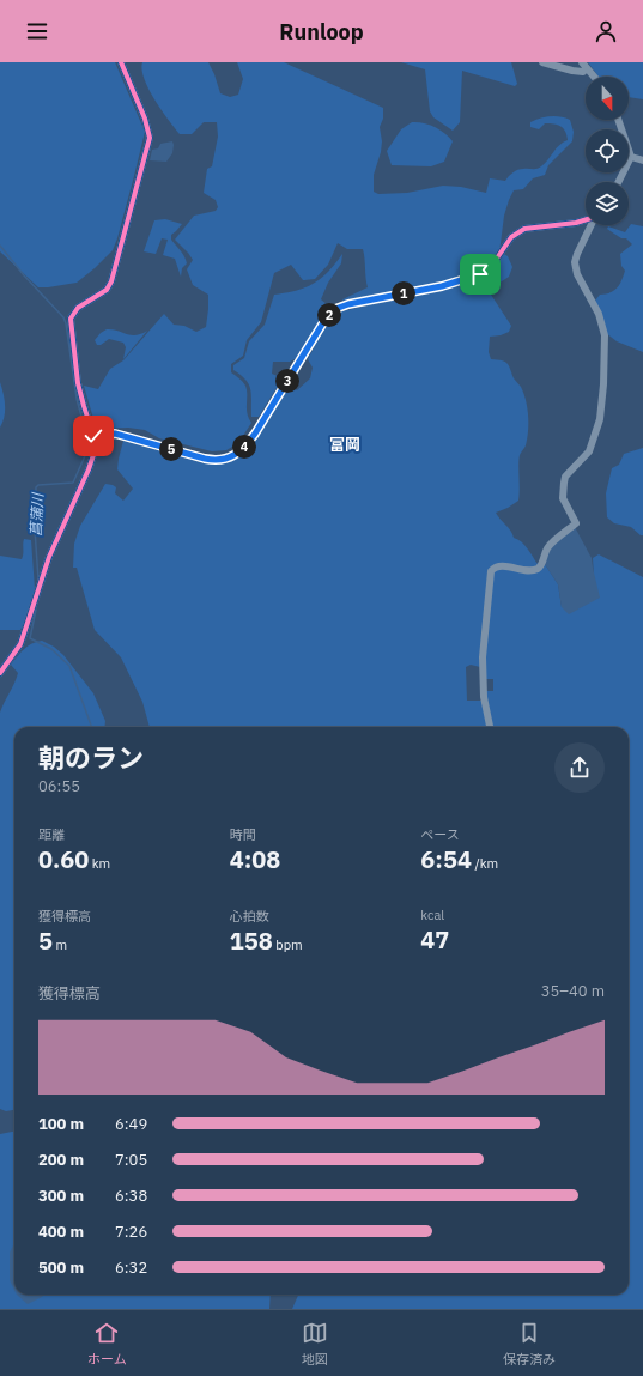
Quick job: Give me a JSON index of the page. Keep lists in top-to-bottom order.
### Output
{
  "districts": ["富岡"],
  "water": ["菖蒲川"],
  "north": "bottom",
  "page": {
    "header": "Runloop",
    "pins": [
      "1",
      "2",
      "3",
      "4",
      "5"
    ],
    "heading": ["朝のラン", "06:55"],
    "stats": [
      ["距離", "0.60 km"],
      ["時間", "4:08"],
      ["ペース", "6:54 /km"],
      ["獲得標高", "5 m"],
      ["心拍数", "158 bpm"],
      ["kcal", "47"]
    ],
    "chart": ["獲得標高", "35–40 m"],
    "list": [
      {
        "name": "100 m",
        "note": "6:49"
      },
      {
        "name": "200 m",
        "note": "7:05"
      },
      {
        "name": "300 m",
        "note": "6:38"
      },
      {
        "name": "400 m",
        "note": "7:26"
      },
      {
        "name": "500 m",
        "note": "6:32"
      }
    ],
    "tabs": ["ホーム", "地図", "保存済み"]
  }
}
